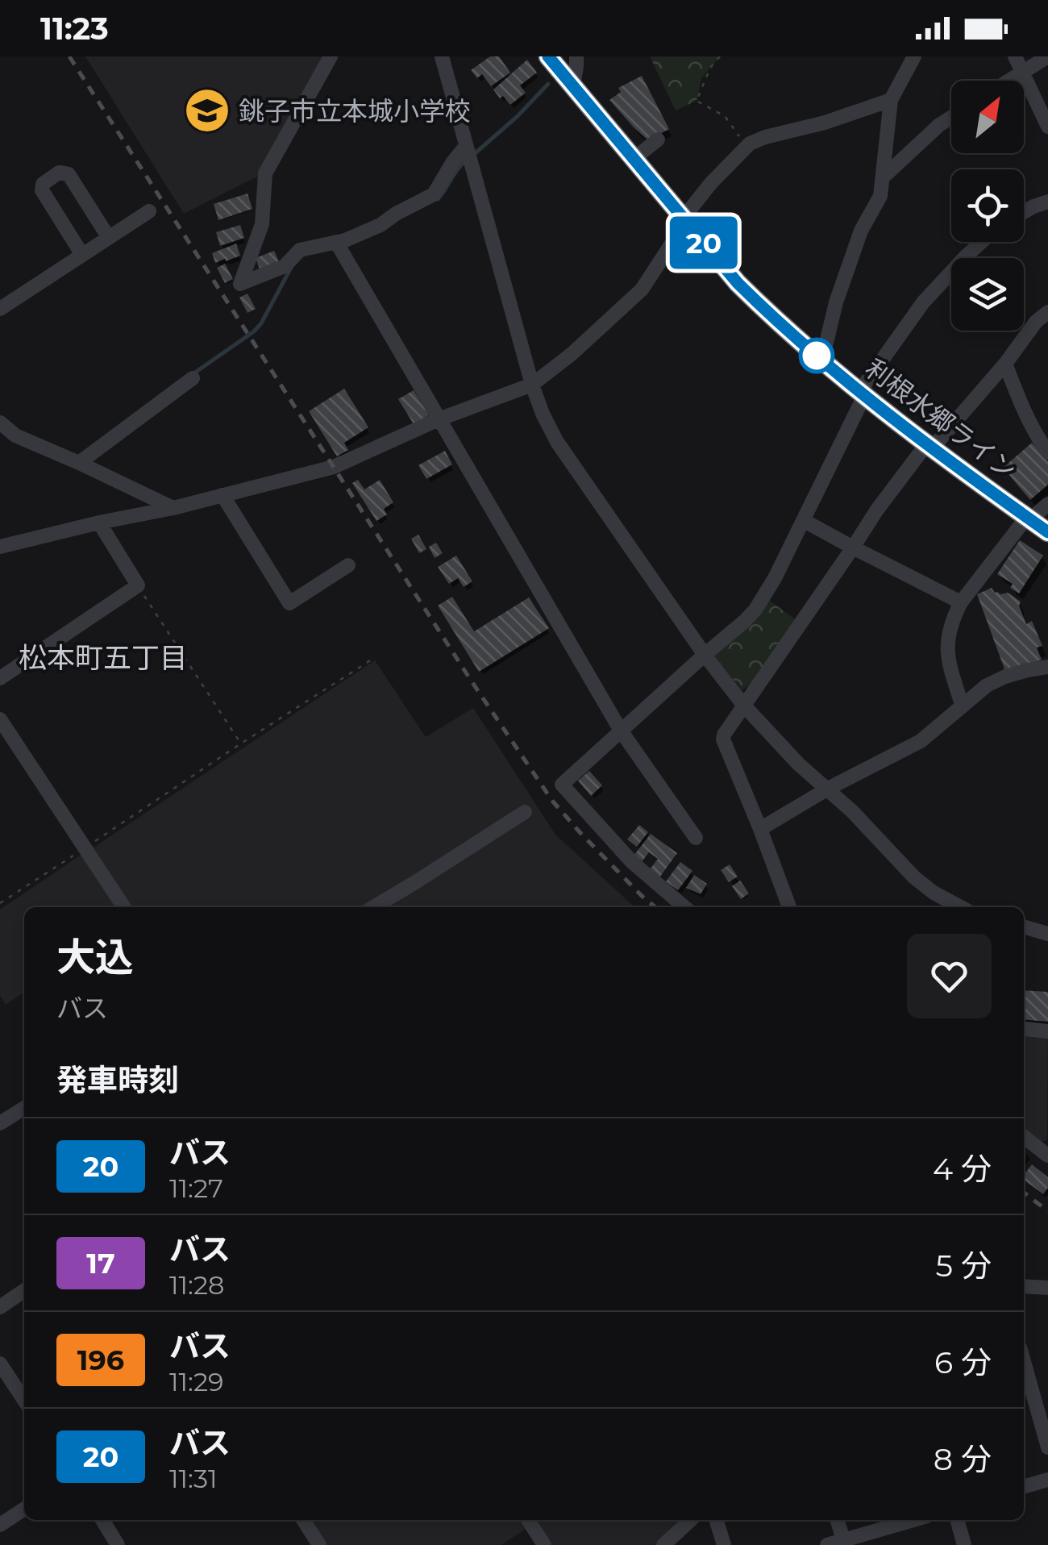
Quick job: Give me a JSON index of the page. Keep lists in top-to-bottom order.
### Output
{
  "streets": {
    "highway": ["利根水郷ライン"]
  },
  "districts": ["松本町五丁目"],
  "places": {
    "school or university": ["銚子市立本城小学校"]
  },
  "lines": ["bus line 20"],
  "north": "top right",
  "page": {
    "status": "11:23",
    "on_map": "20",
    "heading": [
      ["大込", "バス"],
      "発車時刻"
    ],
    "list": [
      {
        "mark": "20",
        "name": "バス",
        "note": "11:27",
        "value": "4 分"
      },
      {
        "mark": "17",
        "name": "バス",
        "note": "11:28",
        "value": "5 分"
      },
      {
        "mark": "196",
        "name": "バス",
        "note": "11:29",
        "value": "6 分"
      },
      {
        "mark": "20",
        "name": "バス",
        "note": "11:31",
        "value": "8 分"
      }
    ]
  }
}
